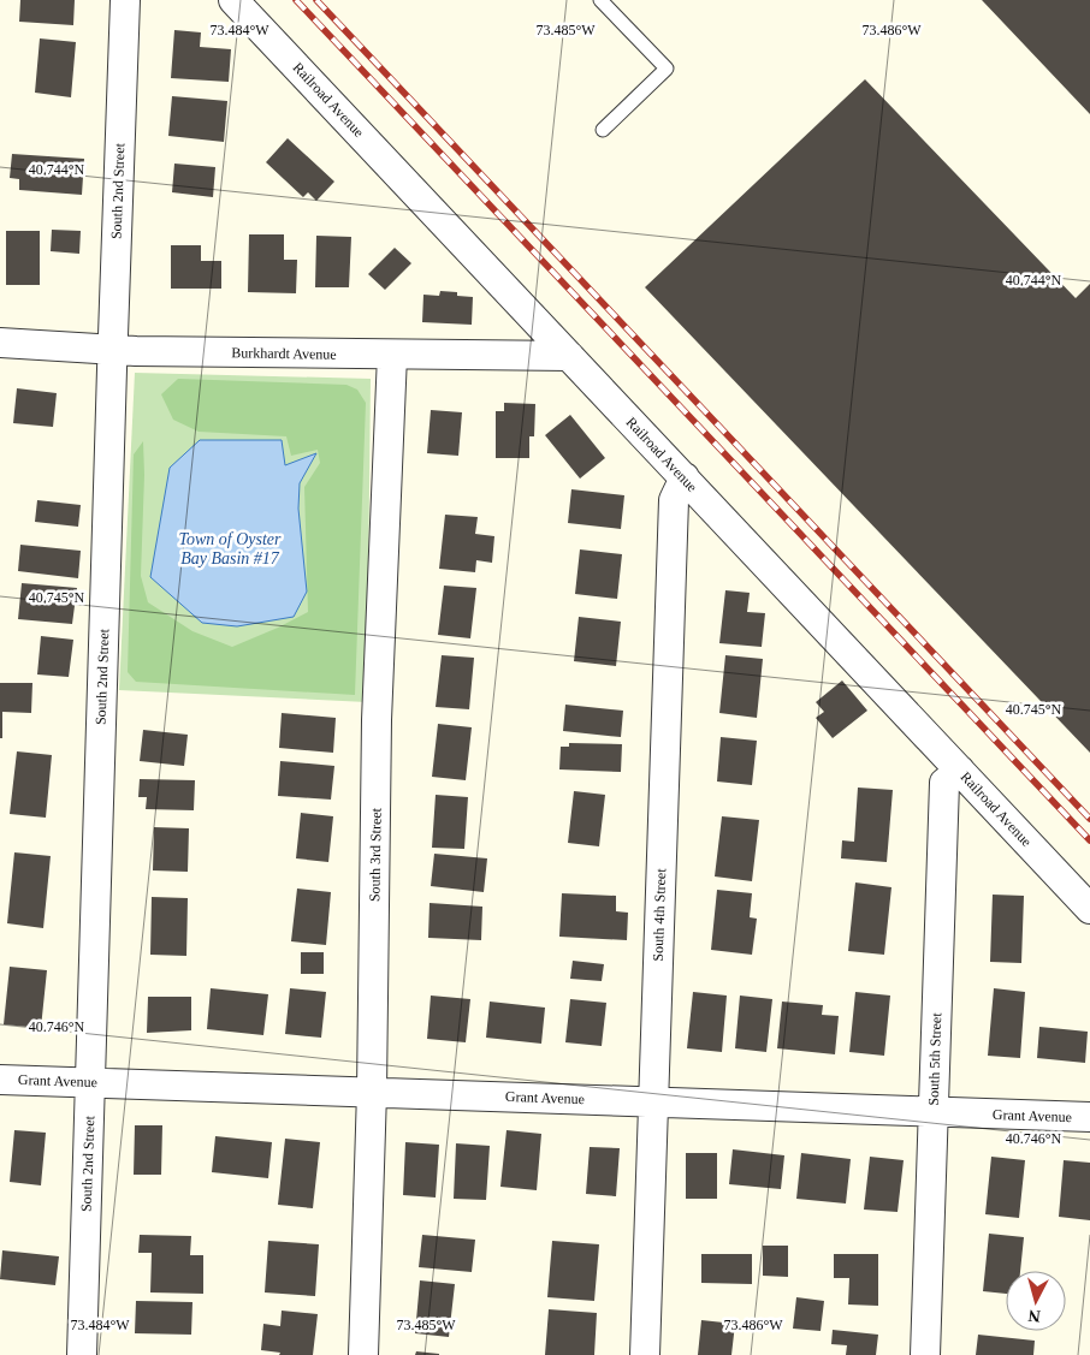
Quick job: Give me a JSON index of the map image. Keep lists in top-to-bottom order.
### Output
{
  "streets": {
    "street": [
      "Railroad Avenue",
      "South 2nd Street",
      "Burkhardt Avenue",
      "South 3rd Street",
      "South 4th Street",
      "South 5th Street",
      "Grant Avenue"
    ]
  },
  "crossings": [
    ["Railroad Avenue", "Burkhardt Avenue"],
    ["Railroad Avenue", "South 4th Street"],
    ["Railroad Avenue", "South 5th Street"],
    ["South 2nd Street", "Burkhardt Avenue"],
    ["South 2nd Street", "Grant Avenue"],
    ["Burkhardt Avenue", "South 3rd Street"],
    ["South 3rd Street", "Grant Avenue"],
    ["South 4th Street", "Grant Avenue"],
    ["South 5th Street", "Grant Avenue"]
  ],
  "water": ["Town of Oyster Bay Basin #17"],
  "north": "bottom",
  "coordinates": [
    "73.484°W",
    "73.485°W",
    "73.486°W",
    "40.744°N",
    "40.745°N",
    "40.746°N"
  ]
}
